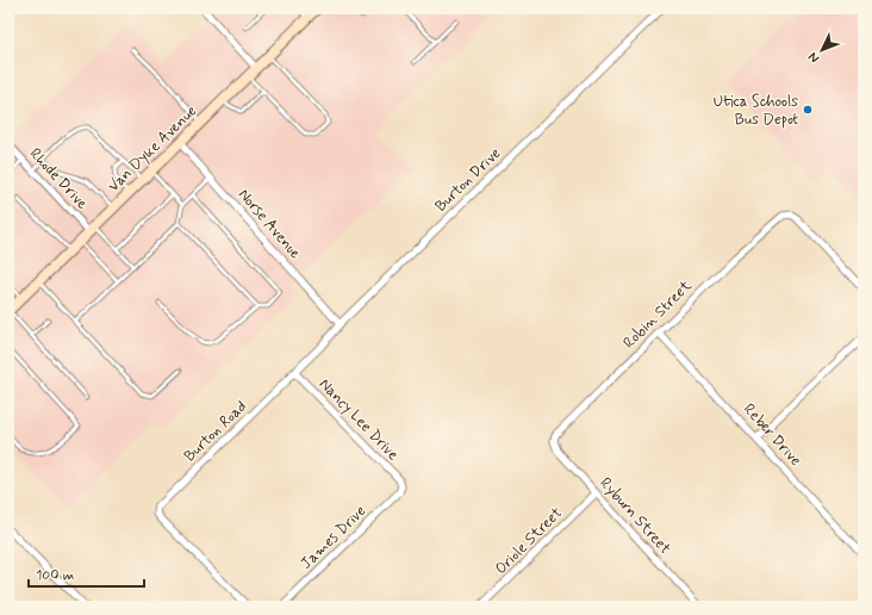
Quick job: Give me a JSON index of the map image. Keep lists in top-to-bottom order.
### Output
{
  "streets": {
    "main road": ["Van Dyke Avenue"],
    "street": [
      "Rhode Drive",
      "Burton Drive",
      "Norse Avenue",
      "Robin Street",
      "Nancy Lee Drive",
      "Burton Road",
      "Reber Drive",
      "Ryburn Street",
      "James Drive",
      "Oriole Street"
    ]
  },
  "crossings": [
    ["Van Dyke Avenue", "Rhode Drive"],
    ["Van Dyke Avenue", "Norse Avenue"],
    ["Burton Drive", "Norse Avenue"],
    ["Burton Drive", "Nancy Lee Drive"],
    ["Burton Drive", "Burton Road"],
    ["Robin Street", "Reber Drive"],
    ["Robin Street", "Ryburn Street"],
    ["Nancy Lee Drive", "Burton Road"],
    ["Nancy Lee Drive", "James Drive"],
    ["Ryburn Street", "Oriole Street"]
  ],
  "places": ["Utica Schools Bus Depot"],
  "scale_bar": "100 m",
  "north": "bottom left"
}
